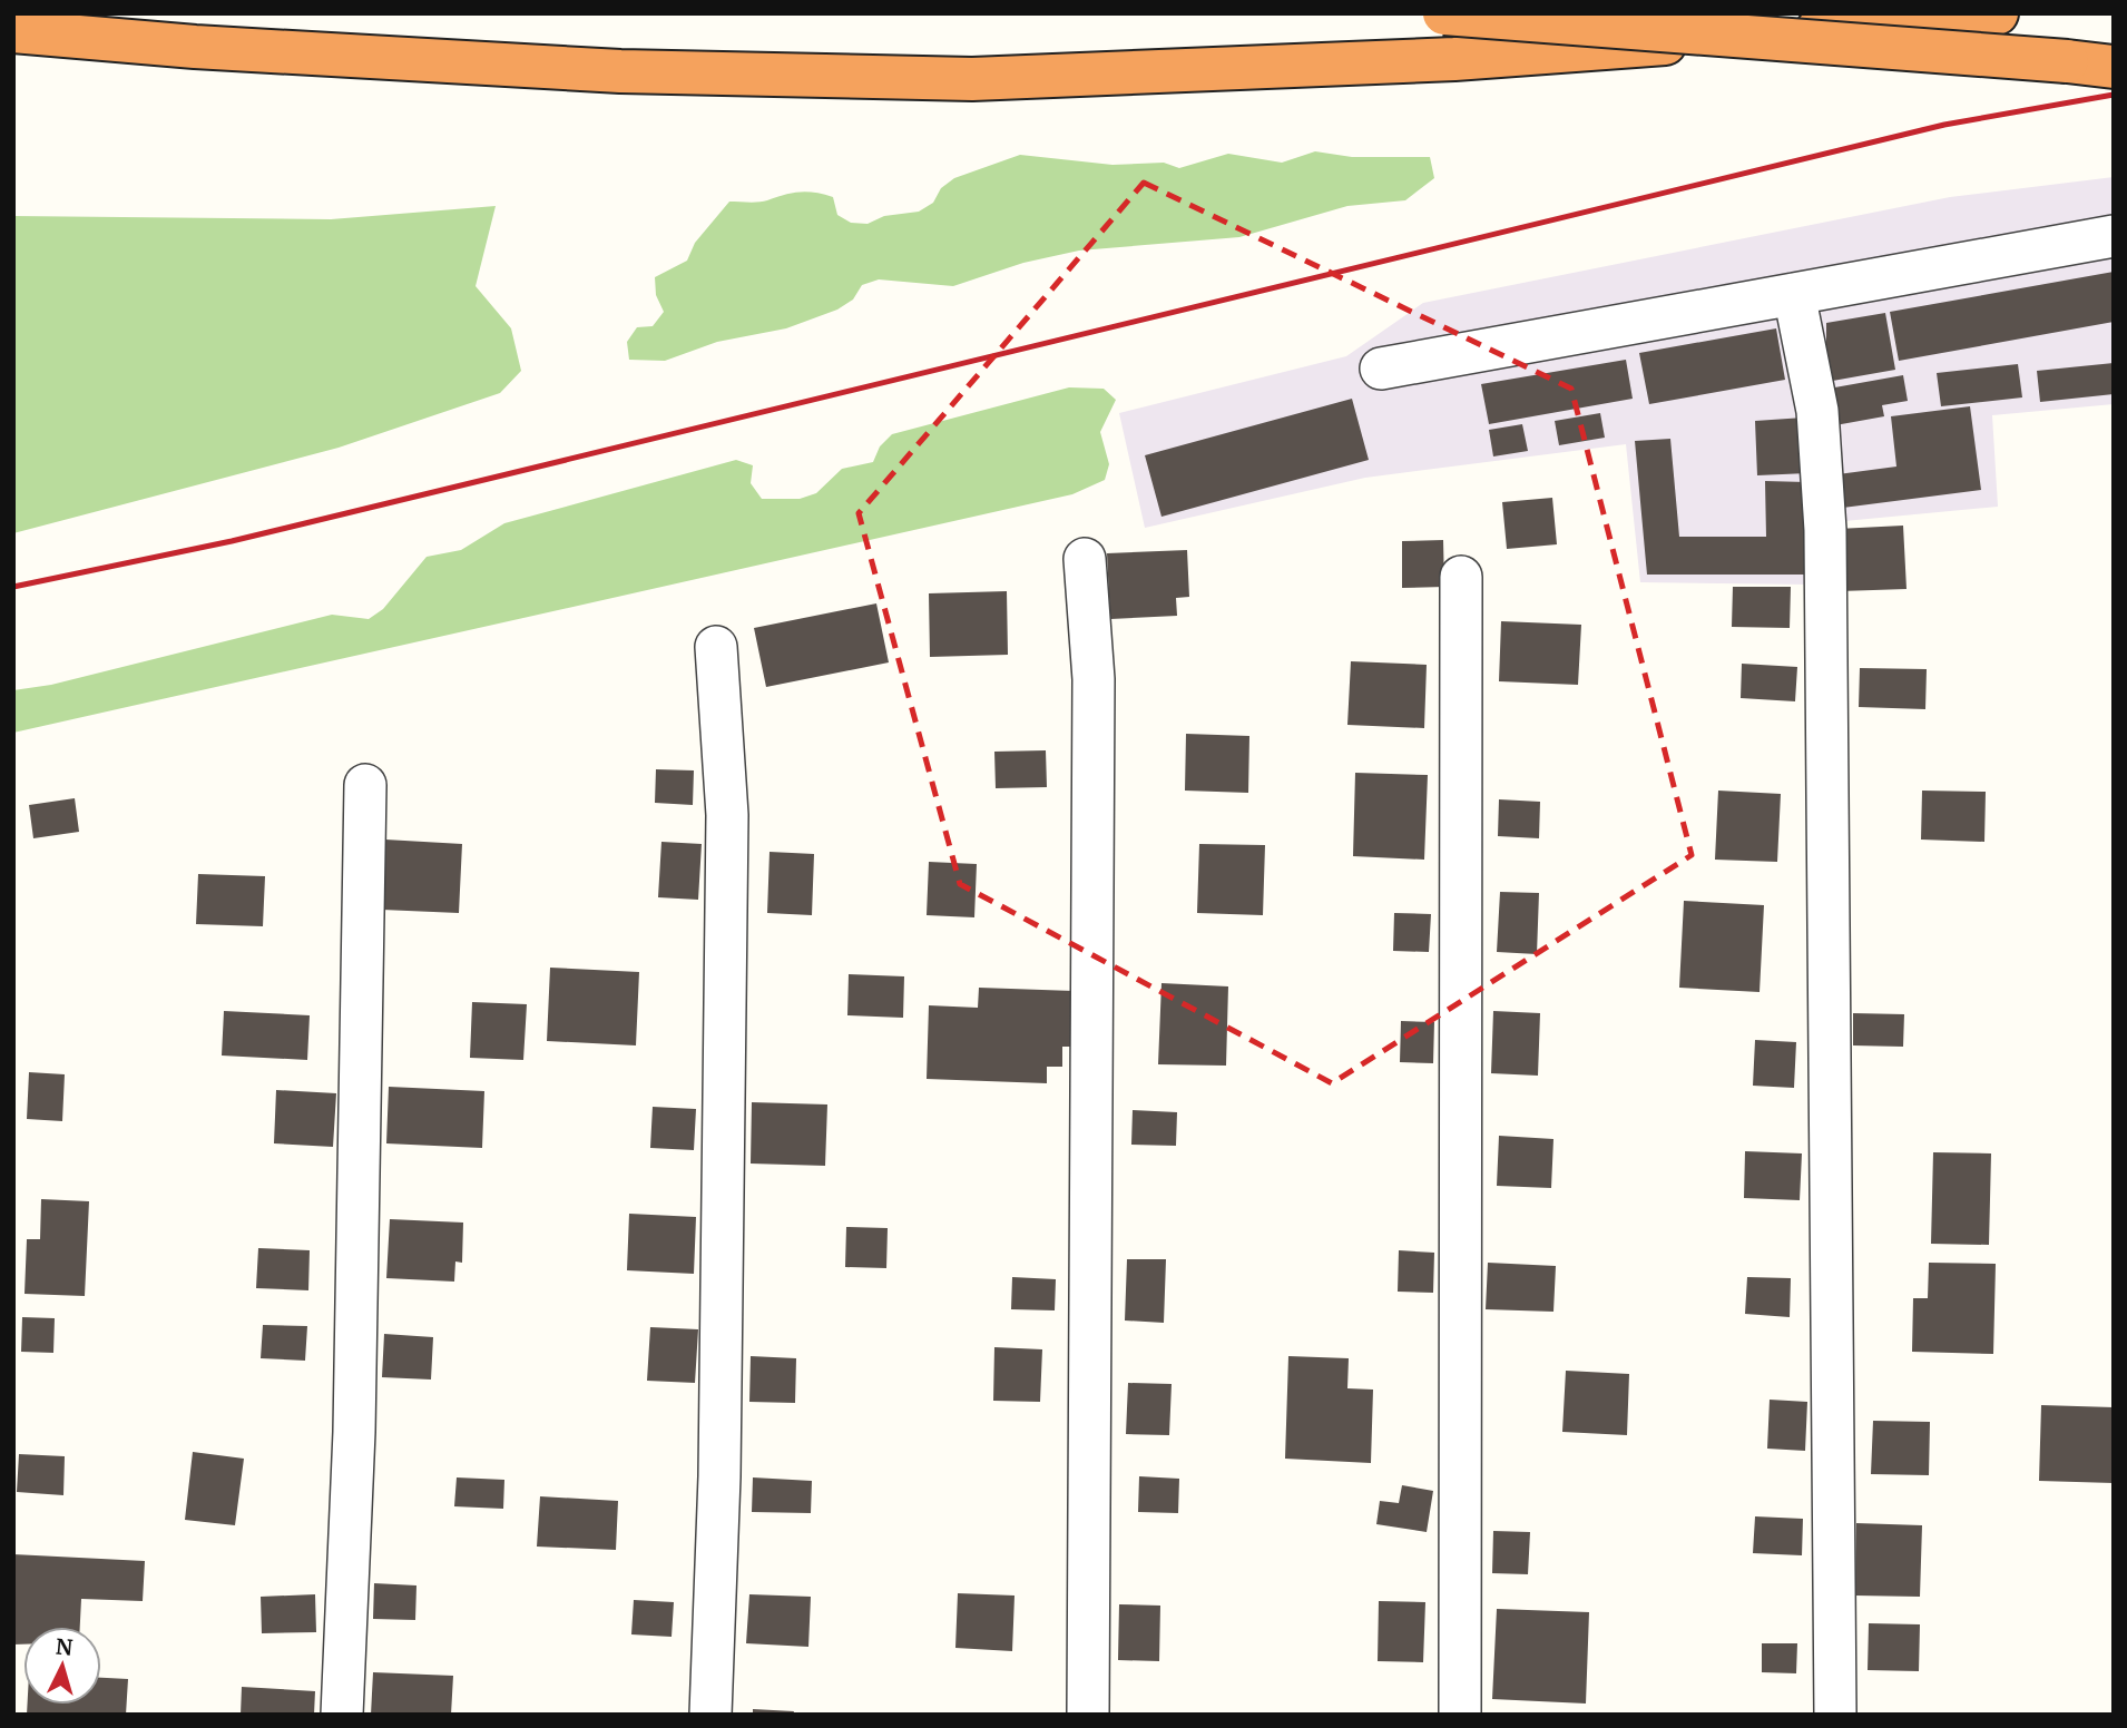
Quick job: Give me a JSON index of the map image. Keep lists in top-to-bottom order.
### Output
{
  "north": "top"
}
